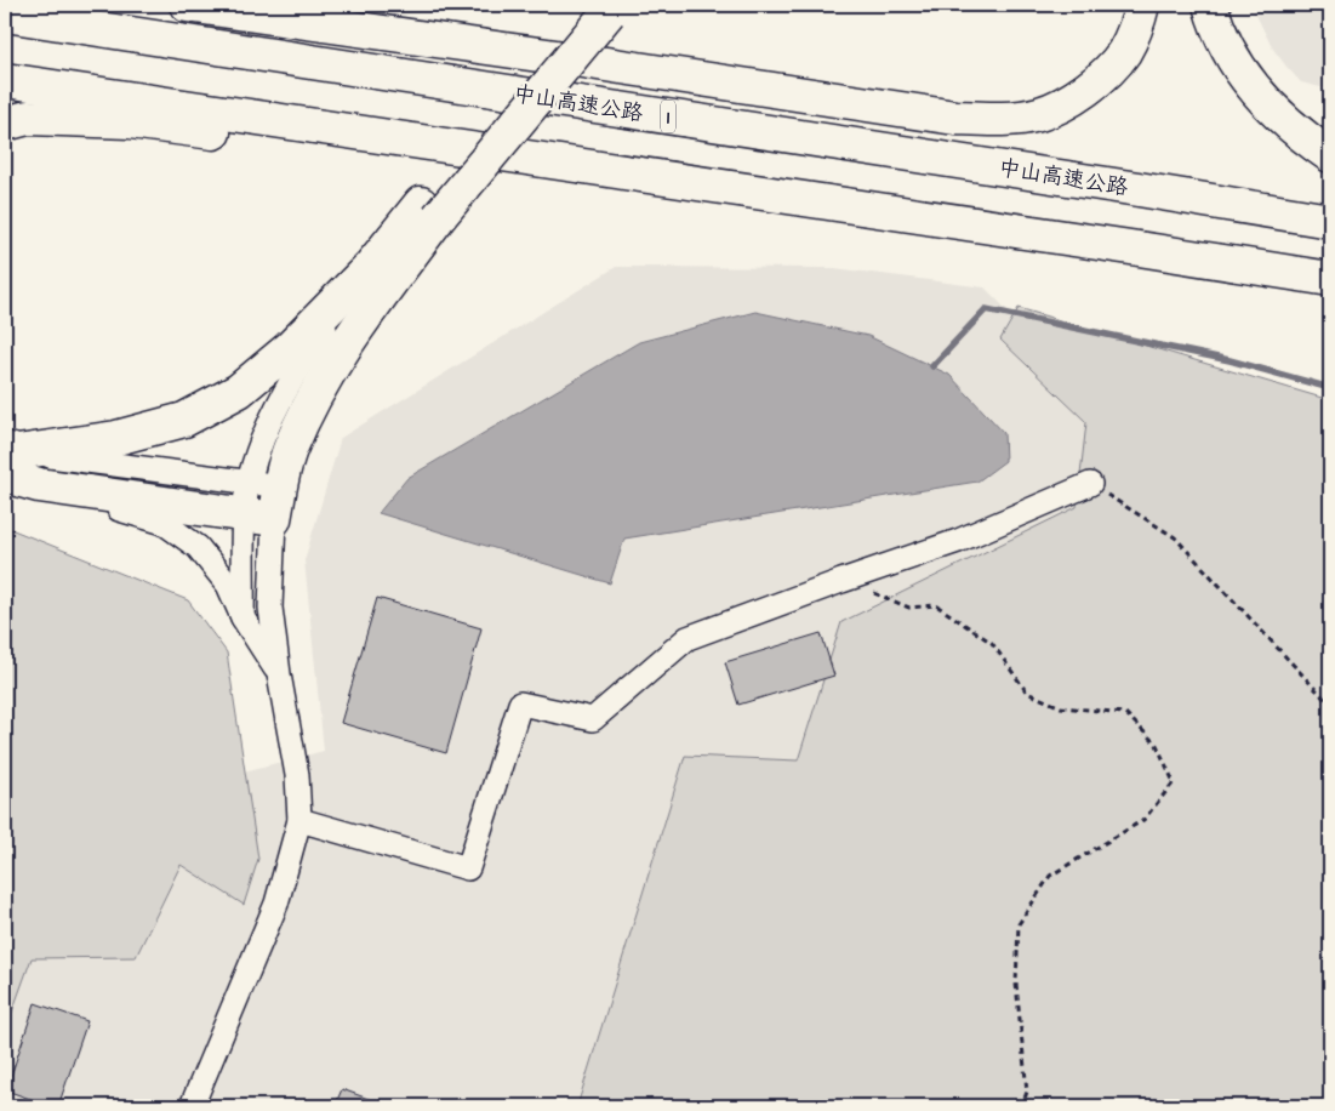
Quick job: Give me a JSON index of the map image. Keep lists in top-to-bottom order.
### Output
{
  "streets": {
    "highway": ["中山高速公路", "1"]
  }
}
